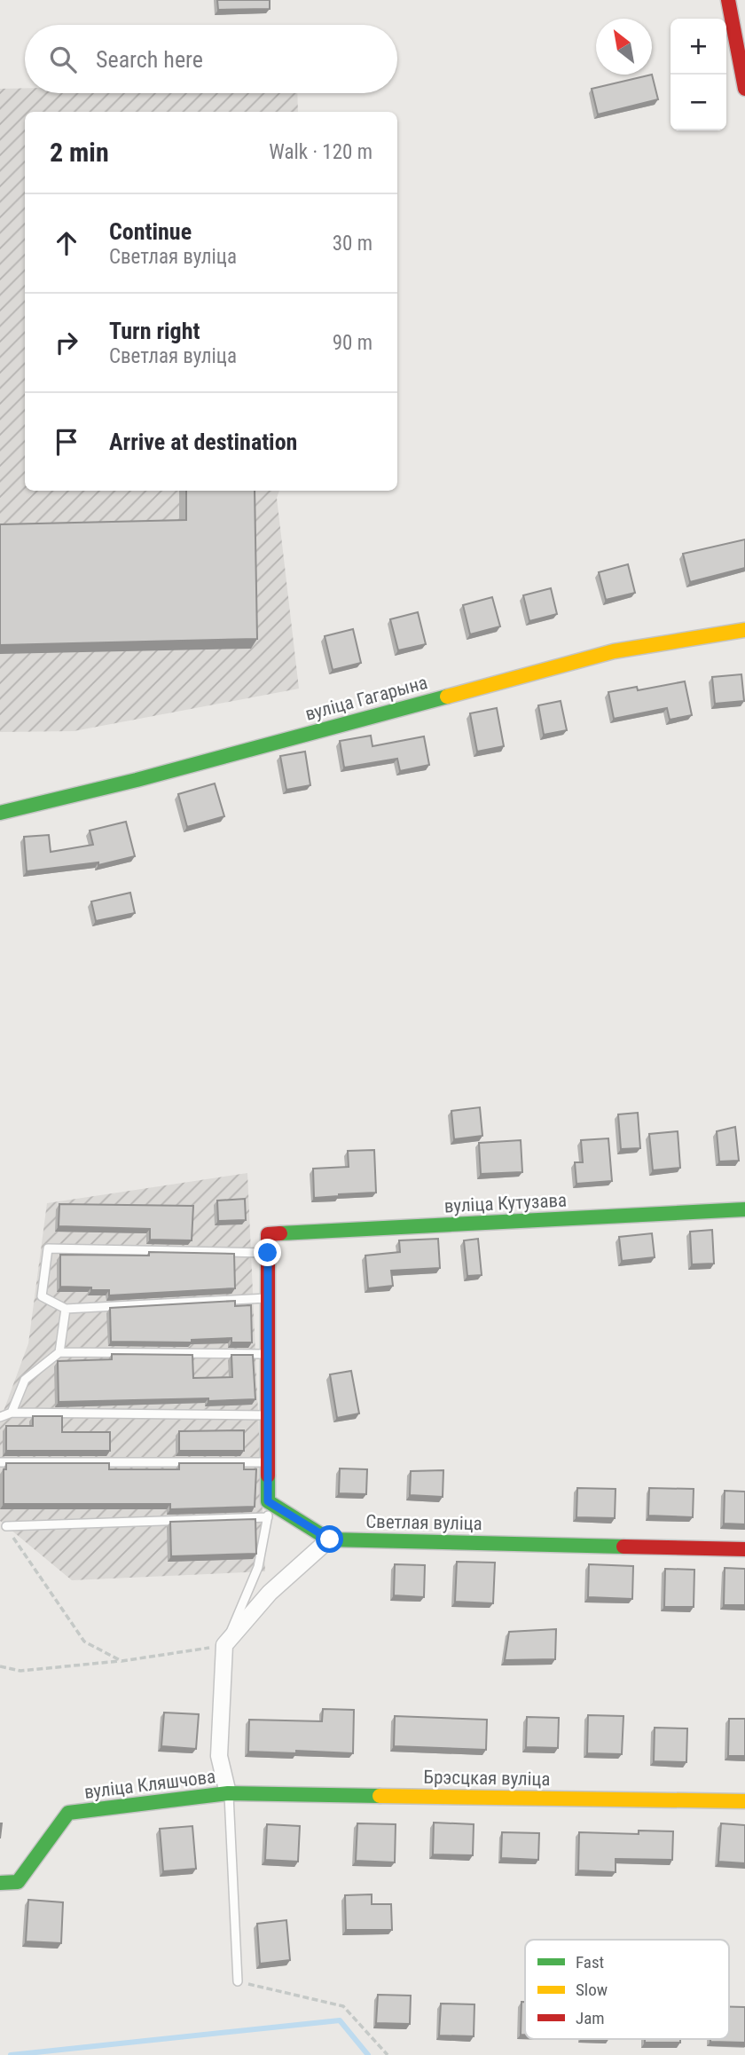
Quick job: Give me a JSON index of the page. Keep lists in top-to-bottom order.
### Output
{
  "streets": {
    "street": [
      "вуліца Гагарына",
      "вуліца Кутузава",
      "Светлая вуліца",
      "Брэсцкая вуліца",
      "вуліца Кляшчова"
    ]
  },
  "crossings": [
    ["Брэсцкая вуліца", "вуліца Кляшчова"]
  ],
  "legend": ["Fast", "Slow", "Jam"],
  "north": "top left",
  "page": {
    "map_buttons": ["+", "−"],
    "search": "Search here",
    "heading": ["2 min", "Walk · 120 m"],
    "list": [
      ["Continue", "Светлая вуліца", "30 m"],
      ["Turn right", "Светлая вуліца", "90 m"],
      "Arrive at destination"
    ]
  }
}
